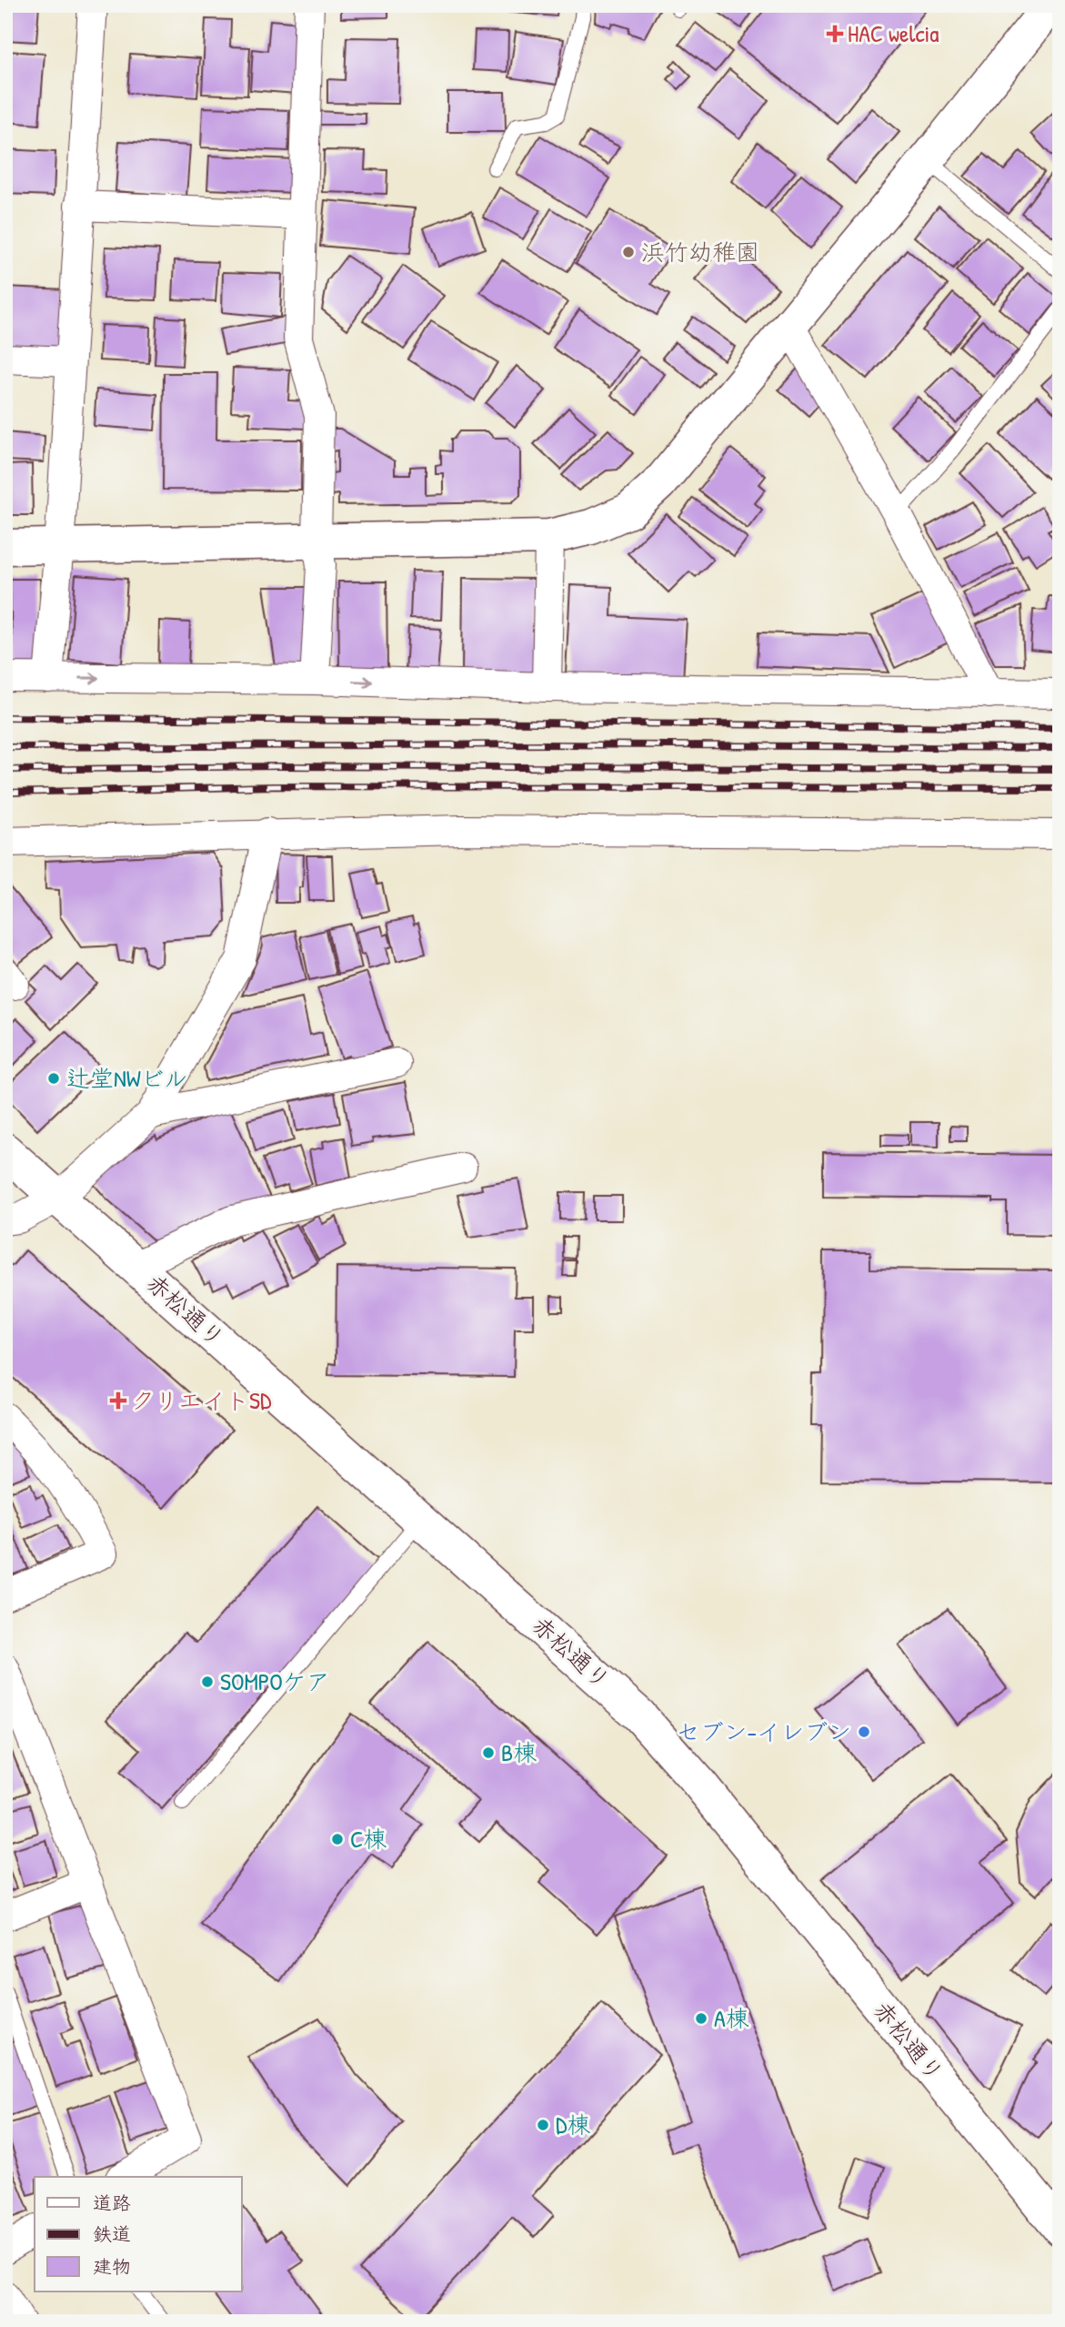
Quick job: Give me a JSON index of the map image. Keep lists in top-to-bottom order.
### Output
{
  "streets": {
    "street": ["赤松通り"]
  },
  "places": {
    "health": ["HAC welcia", "クリエイトSD"],
    "other": [
      "浜竹幼稚園",
      "辻堂NWビル",
      "SOMPOケア",
      "セブン-イレブン",
      "B棟",
      "C棟",
      "A棟",
      "D棟"
    ]
  },
  "legend": ["道路", "鉄道", "建物"]
}
